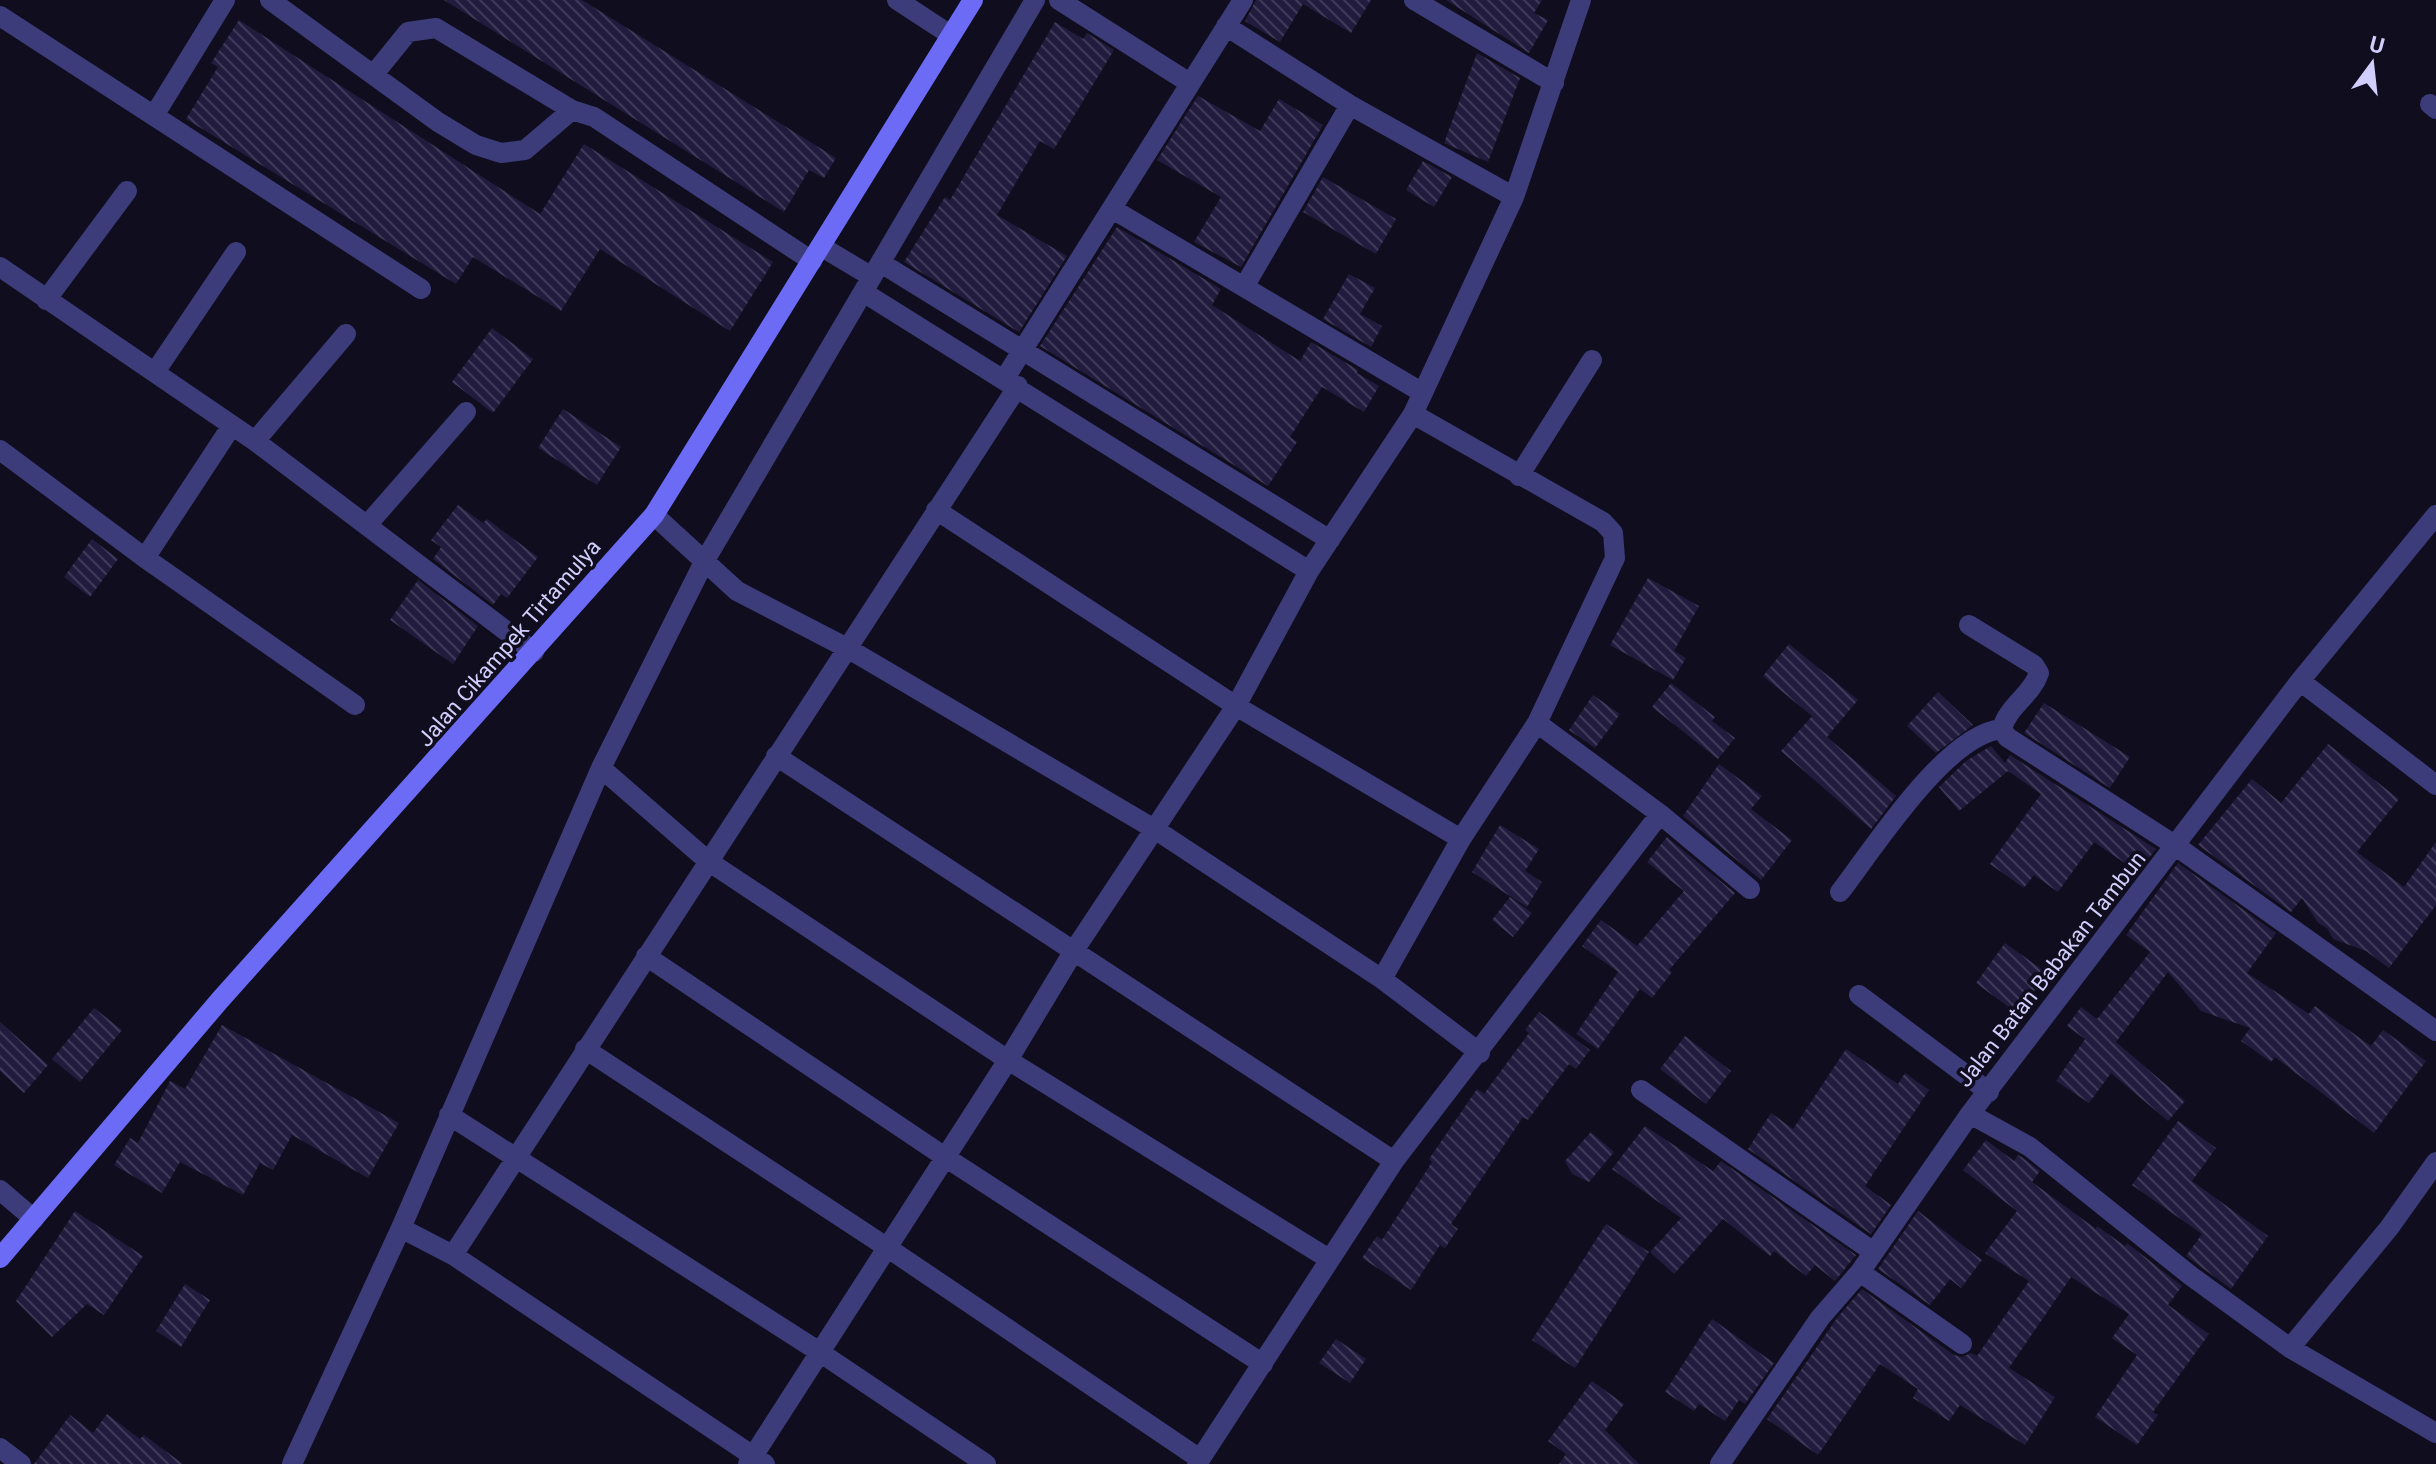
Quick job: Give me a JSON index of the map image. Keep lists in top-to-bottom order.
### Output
{
  "streets": {
    "street": ["Jalan Cikampek Tirtamulya", "Jalan Batan Babakan Tambun"]
  },
  "north": "top"
}
